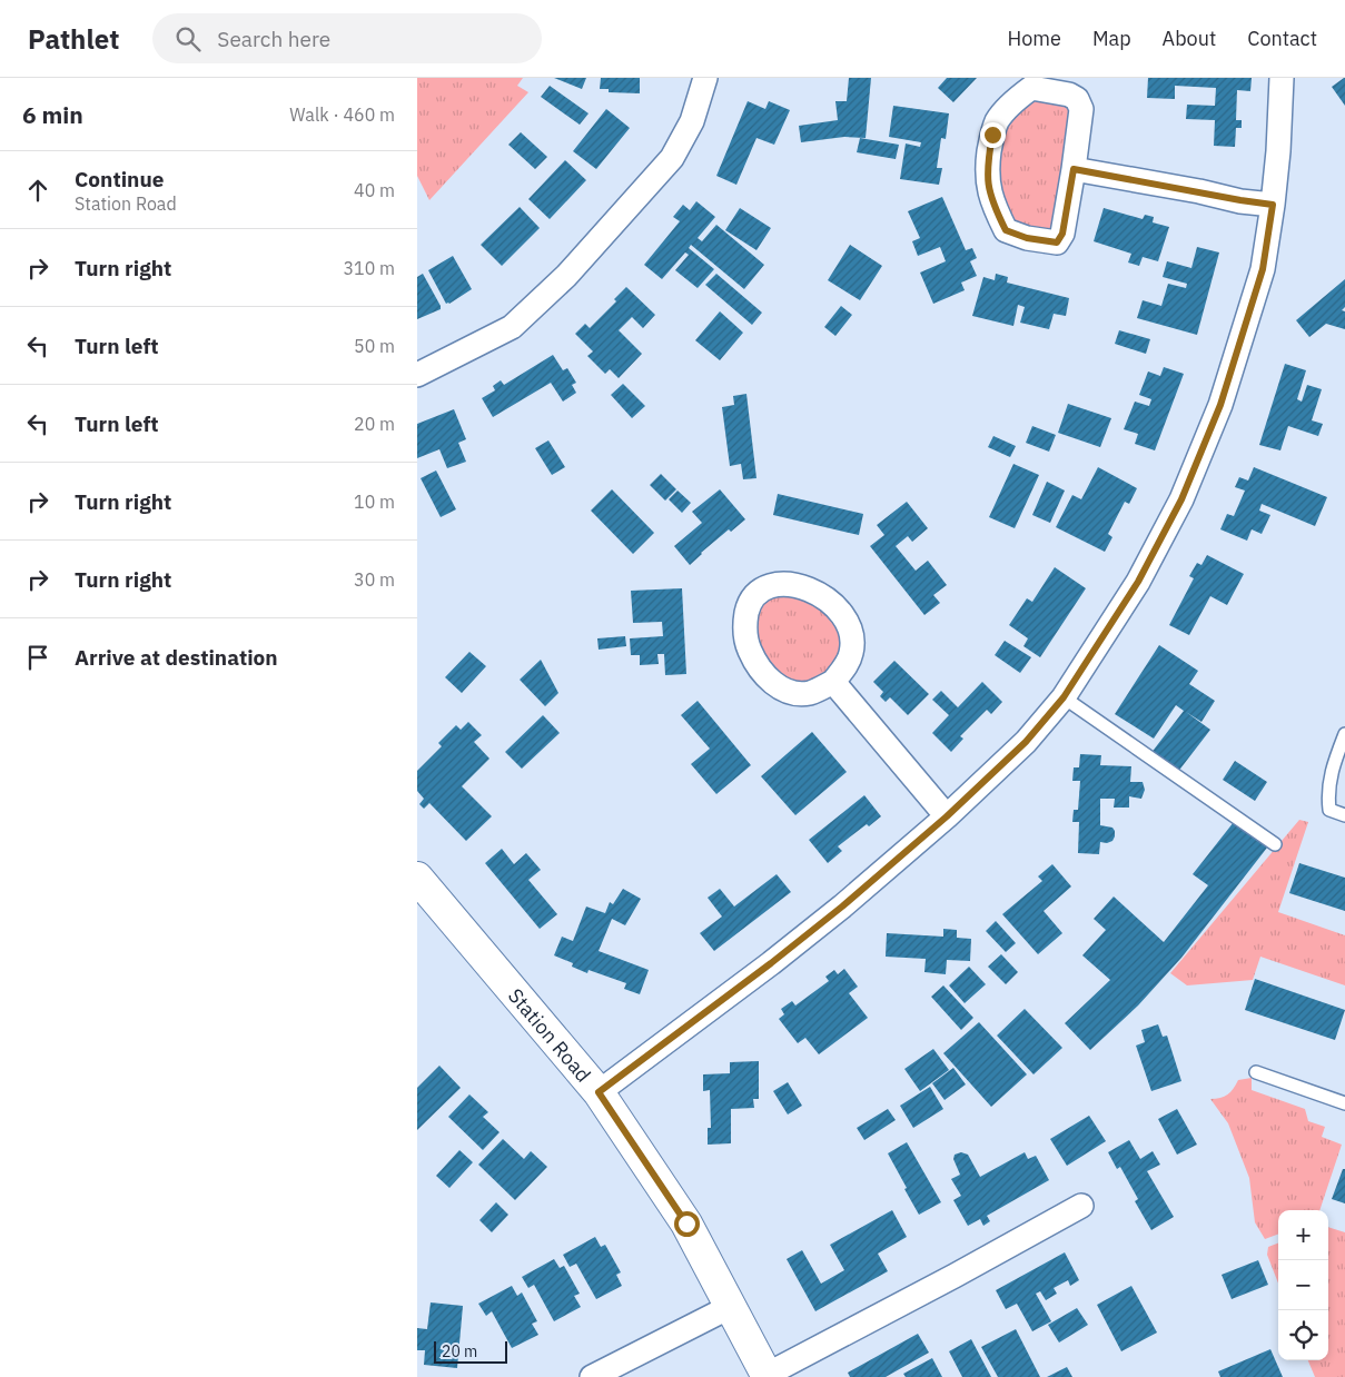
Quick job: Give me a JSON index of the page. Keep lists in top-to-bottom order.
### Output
{
  "streets": {
    "main road": ["Station Road"]
  },
  "scale_bar": "20 m",
  "page": {
    "header": "Pathlet",
    "search": "Search here",
    "nav": [
      "Home",
      "Map",
      "About",
      "Contact"
    ],
    "heading": ["6 min", "Walk · 460 m"],
    "list": [
      ["Continue", "Station Road", "40 m"],
      ["Turn right", "310 m"],
      ["Turn left", "50 m"],
      ["Turn left", "20 m"],
      ["Turn right", "10 m"],
      ["Turn right", "30 m"],
      "Arrive at destination"
    ],
    "map_buttons": ["+", "−"],
    "scale": "20 m"
  }
}
